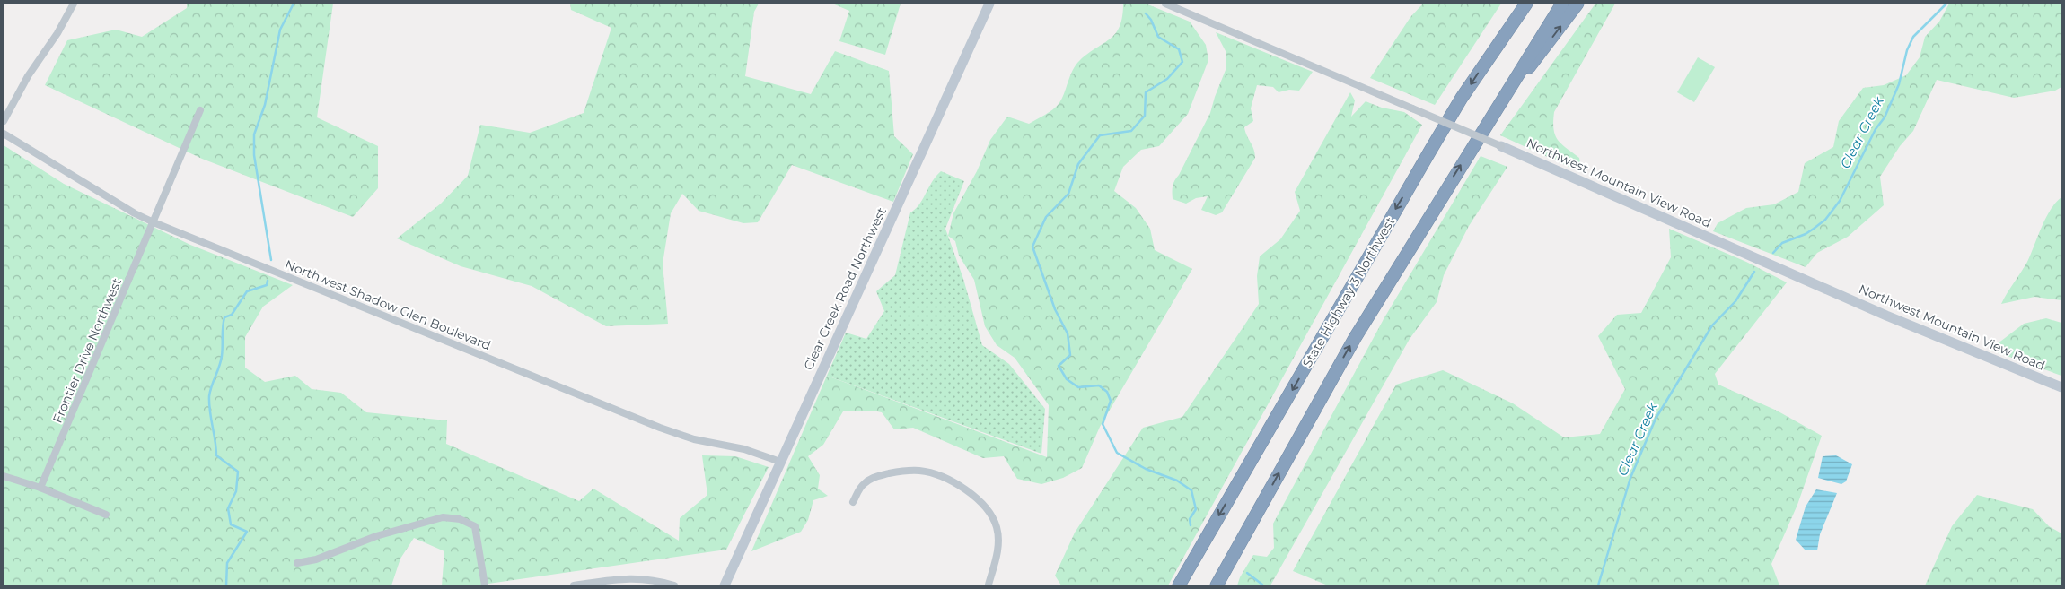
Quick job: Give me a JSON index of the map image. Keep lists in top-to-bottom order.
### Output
{
  "streets": {
    "highway": ["State Highway 3 Northwest"],
    "main road": ["Northwest Mountain View Road", "Clear Creek Road Northwest"],
    "street": ["Northwest Shadow Glen Boulevard", "Frontier Drive Northwest"]
  },
  "crossings": [
    ["Clear Creek Road Northwest", "Northwest Shadow Glen Boulevard"],
    ["Northwest Shadow Glen Boulevard", "Frontier Drive Northwest"]
  ],
  "water": ["Clear Creek"]
}
